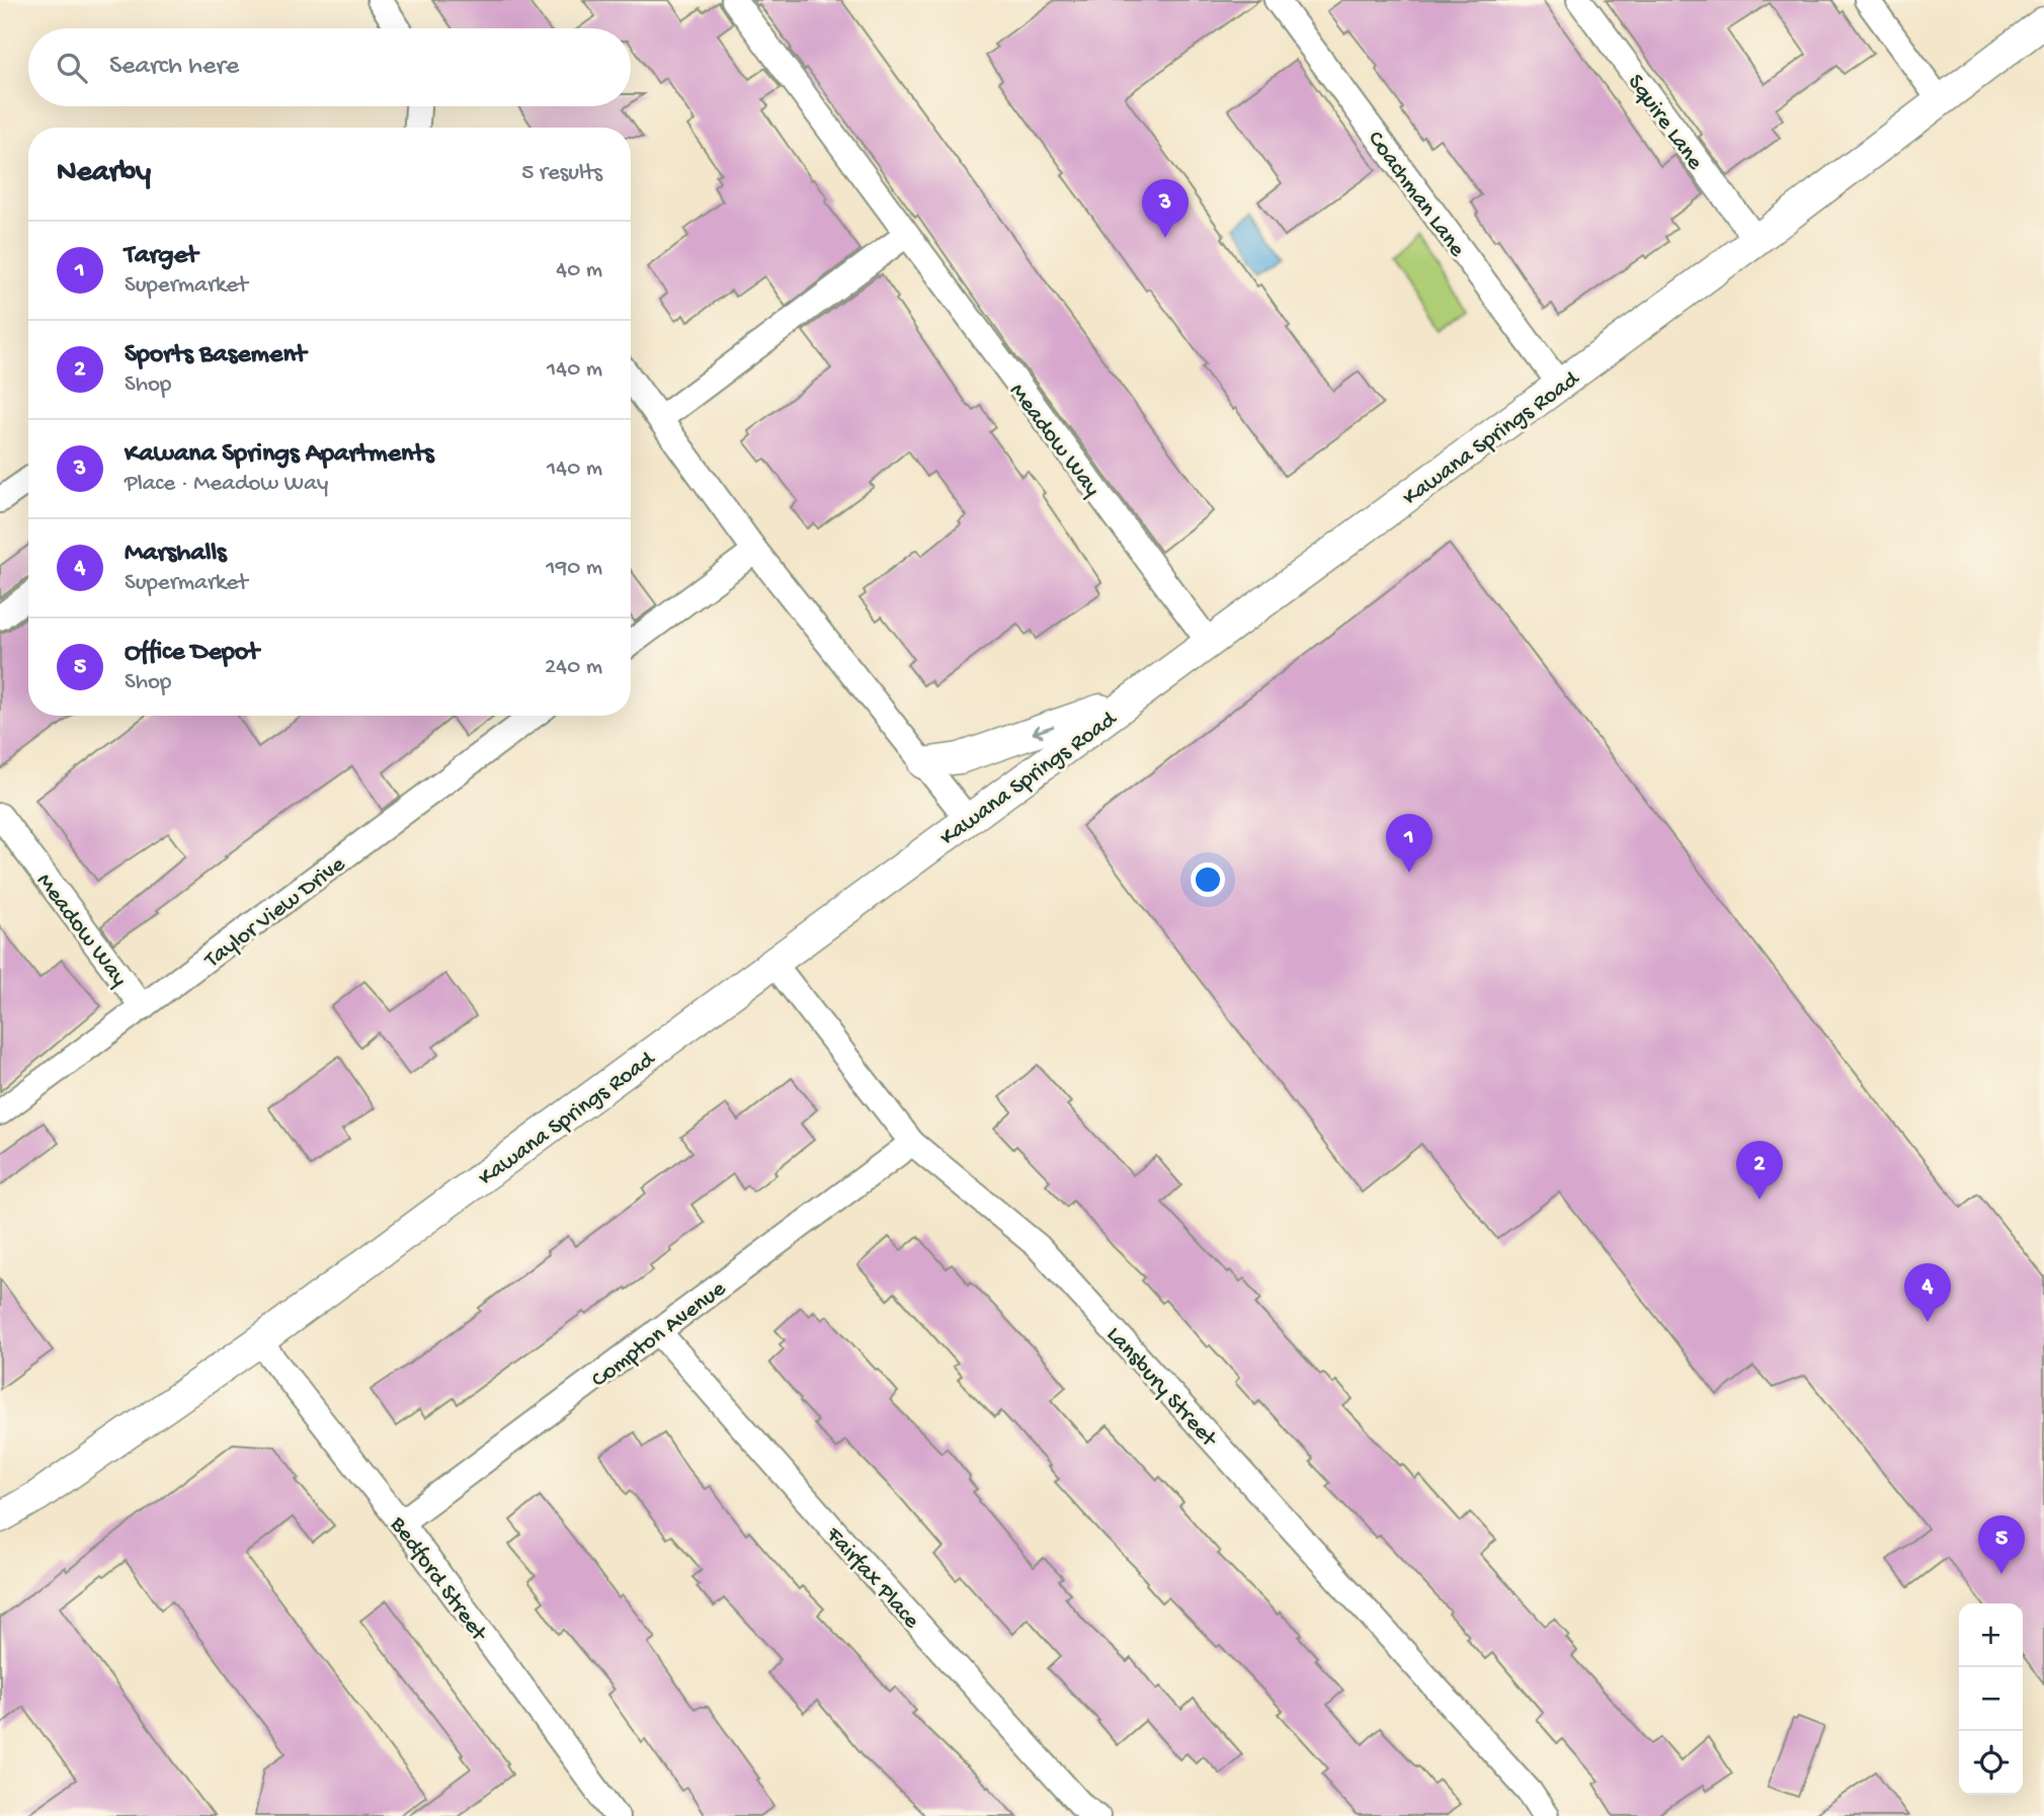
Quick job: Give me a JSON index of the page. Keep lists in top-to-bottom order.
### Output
{
  "streets": {
    "street": [
      "Squire Lane",
      "Coachman Lane",
      "Kawana Springs Road",
      "Meadow Way",
      "Taylor View Drive",
      "Compton Avenue",
      "Lansbury Street",
      "Fairfax Place",
      "Bedford Street"
    ]
  },
  "crossings": [
    ["Squire Lane", "Kawana Springs Road"],
    ["Coachman Lane", "Kawana Springs Road"],
    ["Kawana Springs Road", "Meadow Way"],
    ["Kawana Springs Road", "Lansbury Street"],
    ["Kawana Springs Road", "Bedford Street"],
    ["Meadow Way", "Taylor View Drive"],
    ["Compton Avenue", "Lansbury Street"],
    ["Compton Avenue", "Fairfax Place"],
    ["Compton Avenue", "Bedford Street"]
  ],
  "page": {
    "search": "Search here",
    "heading": ["Nearby", "5 results"],
    "pins": [
      "3",
      "1",
      "2",
      "4",
      "5"
    ],
    "list": [
      {
        "mark": "1",
        "name": "Target",
        "note": "Supermarket",
        "value": "40 m"
      },
      {
        "mark": "2",
        "name": "Sports Basement",
        "note": "Shop",
        "value": "140 m"
      },
      {
        "mark": "3",
        "name": "Kawana Springs Apartments",
        "note": "Place · Meadow Way",
        "value": "140 m"
      },
      {
        "mark": "4",
        "name": "Marshalls",
        "note": "Supermarket",
        "value": "190 m"
      },
      {
        "mark": "5",
        "name": "Office Depot",
        "note": "Shop",
        "value": "240 m"
      }
    ],
    "map_buttons": ["+", "−"]
  }
}
